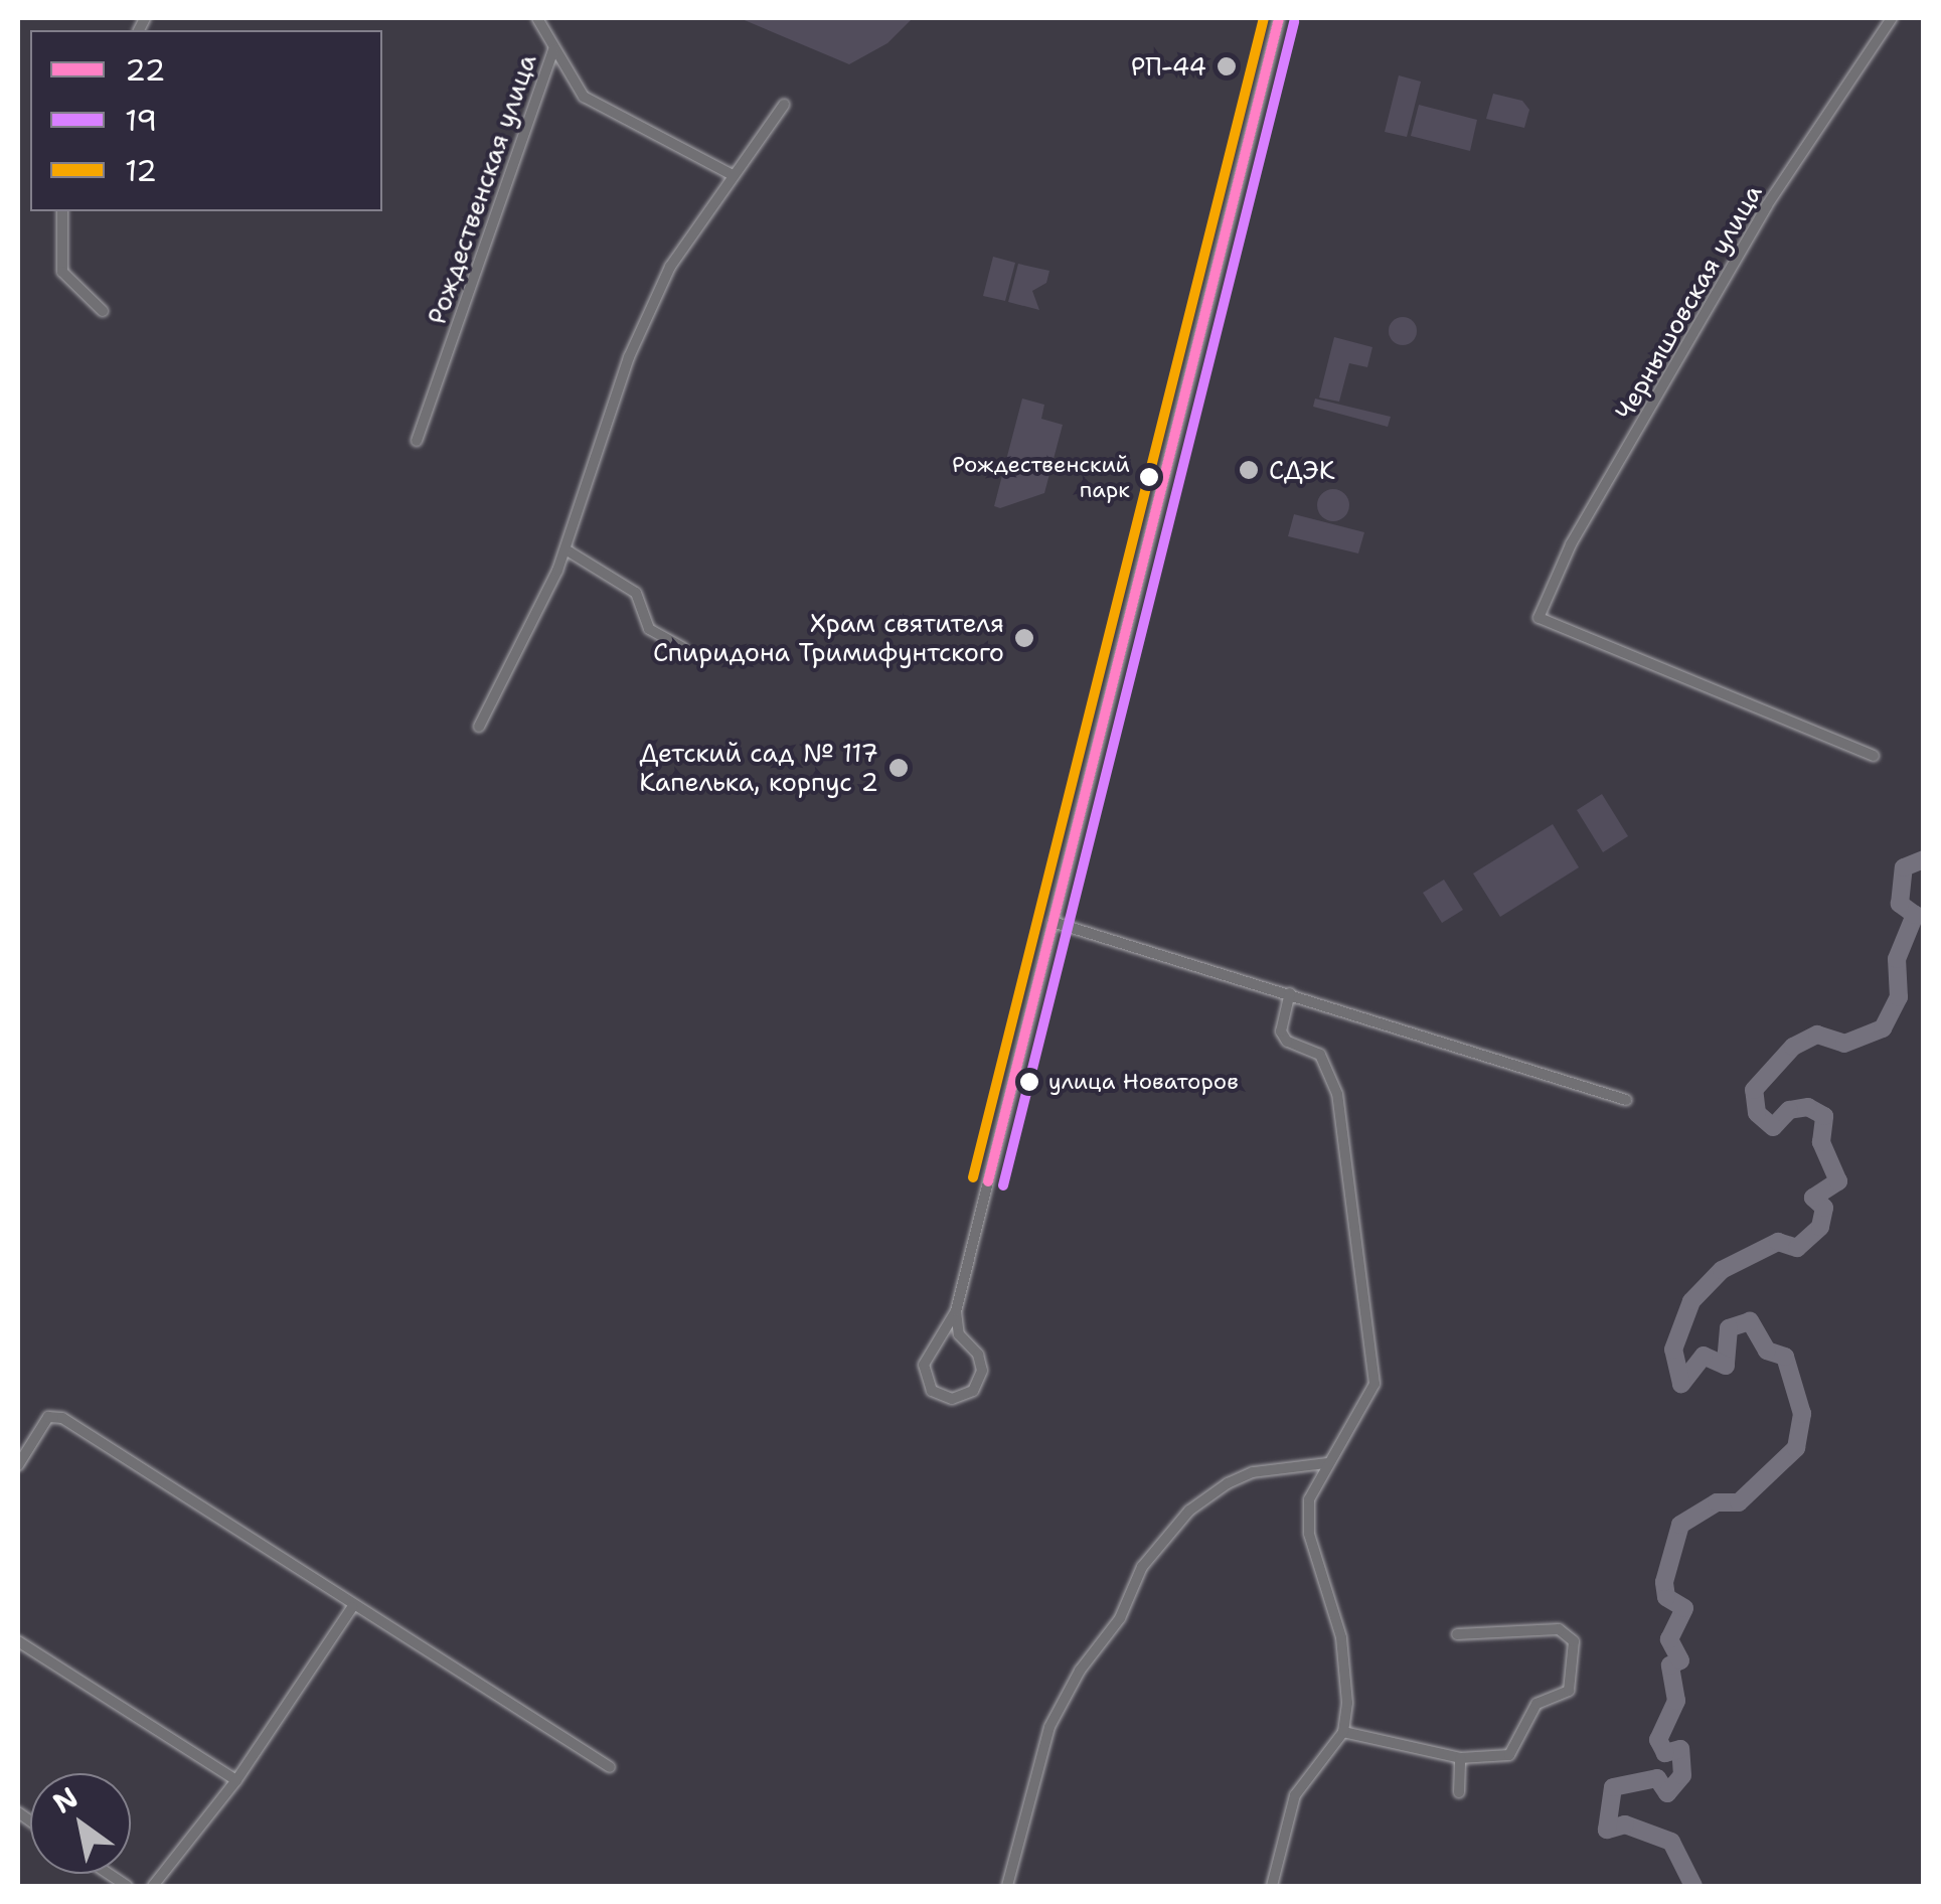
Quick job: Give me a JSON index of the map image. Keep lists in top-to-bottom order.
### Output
{
  "streets": {
    "street": ["Рождественская улица", "Чернышовская улица"]
  },
  "places": [
    "РП-44",
    "СДЭК",
    "Рождественский парк",
    "Храм святителя Спиридона Тримифунтского",
    "Детский сад № 117 Капелька, корпус 2",
    "улица Новаторов"
  ],
  "lines": ["transit line 22", "transit line 12", "transit line 19"],
  "legend": ["22", "19", "12"],
  "north": "top left"
}
